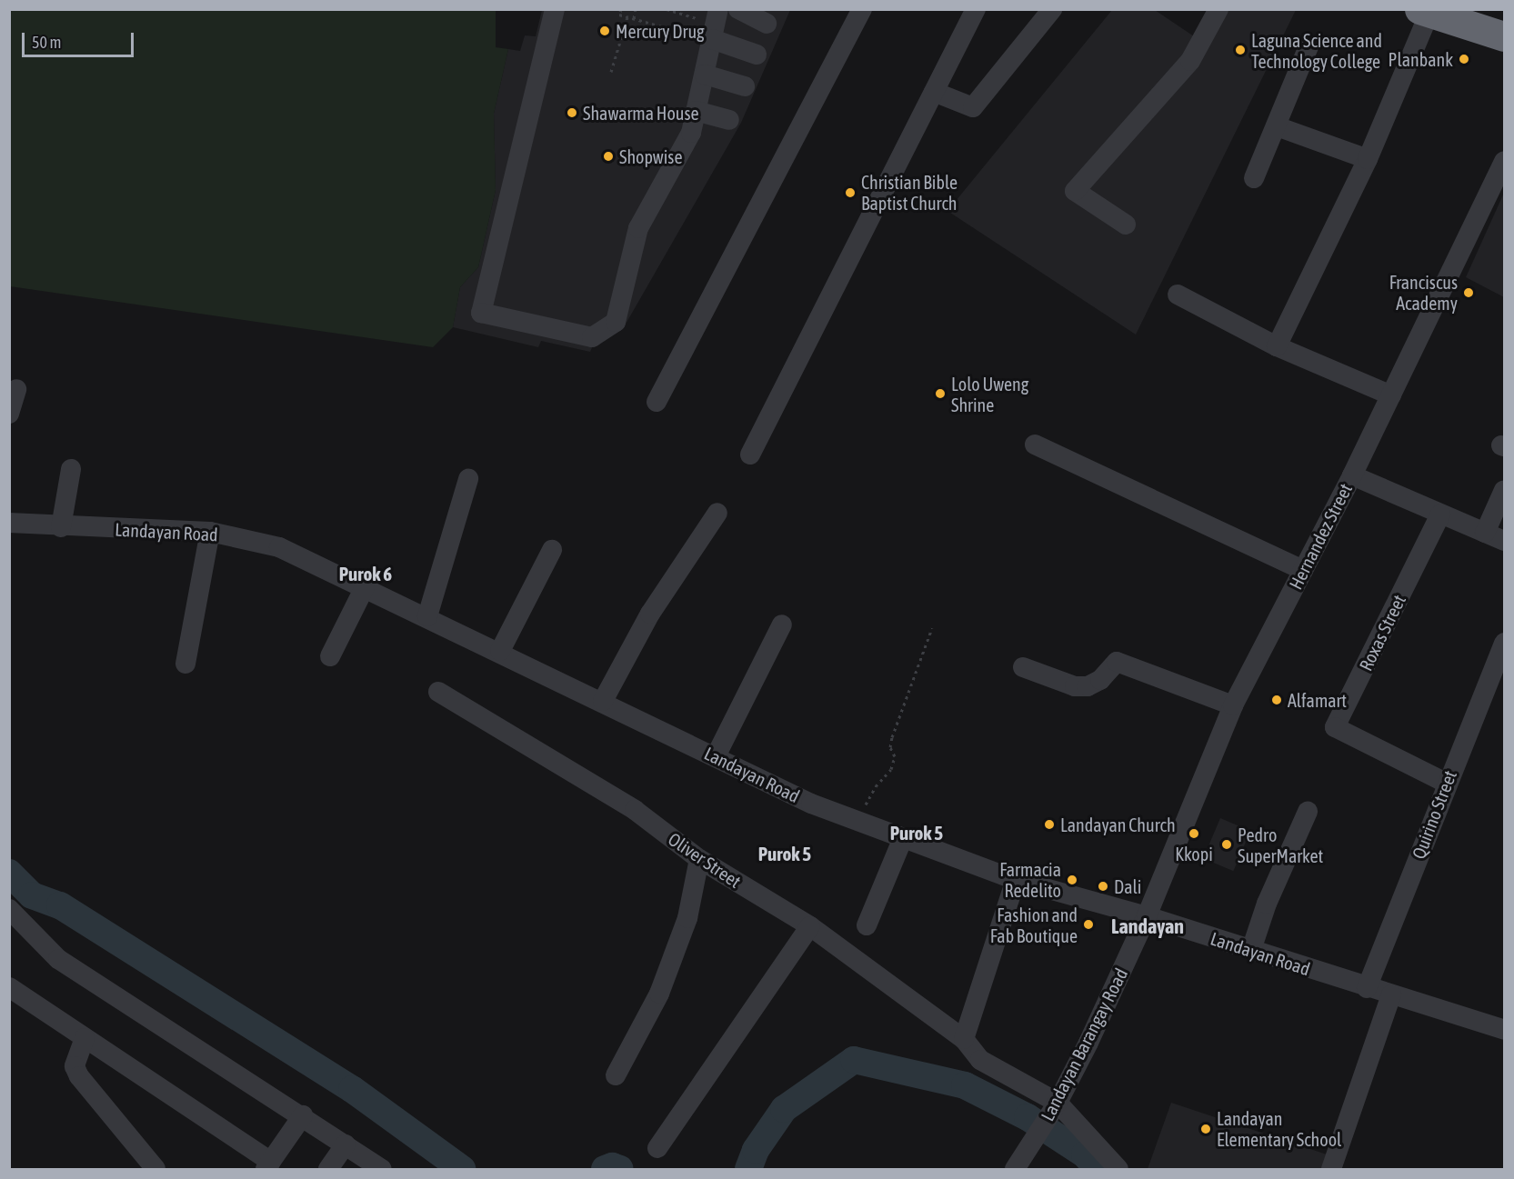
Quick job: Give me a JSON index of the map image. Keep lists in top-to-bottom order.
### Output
{
  "streets": {
    "street": [
      "Landayan Road",
      "Hernandez Street",
      "Roxas Street",
      "Quirino Street",
      "Oliver Street",
      "Landayan Barangay Road"
    ]
  },
  "crossings": [
    ["Landayan Road", "Hernandez Street"],
    ["Landayan Road", "Quirino Street"],
    ["Landayan Road", "Landayan Barangay Road"],
    ["Hernandez Street", "Landayan Barangay Road"],
    ["Roxas Street", "Quirino Street"],
    ["Oliver Street", "Landayan Barangay Road"]
  ],
  "districts": [
    "Purok 6",
    "Purok 5",
    "Purok 5",
    "Landayan"
  ],
  "places": [
    "Mercury Drug",
    "Laguna Science and Technology College",
    "Planbank",
    "Shawarma House",
    "Shopwise",
    "Christian Bible Baptist Church",
    "Franciscus Academy",
    "Lolo Uweng Shrine",
    "Alfamart",
    "Landayan Church",
    "Kkopi",
    "Pedro SuperMarket",
    "Farmacia Redelito",
    "Dali",
    "Fashion and Fab Boutique",
    "Landayan Elementary School"
  ],
  "scale_bar": "50 m"
}
